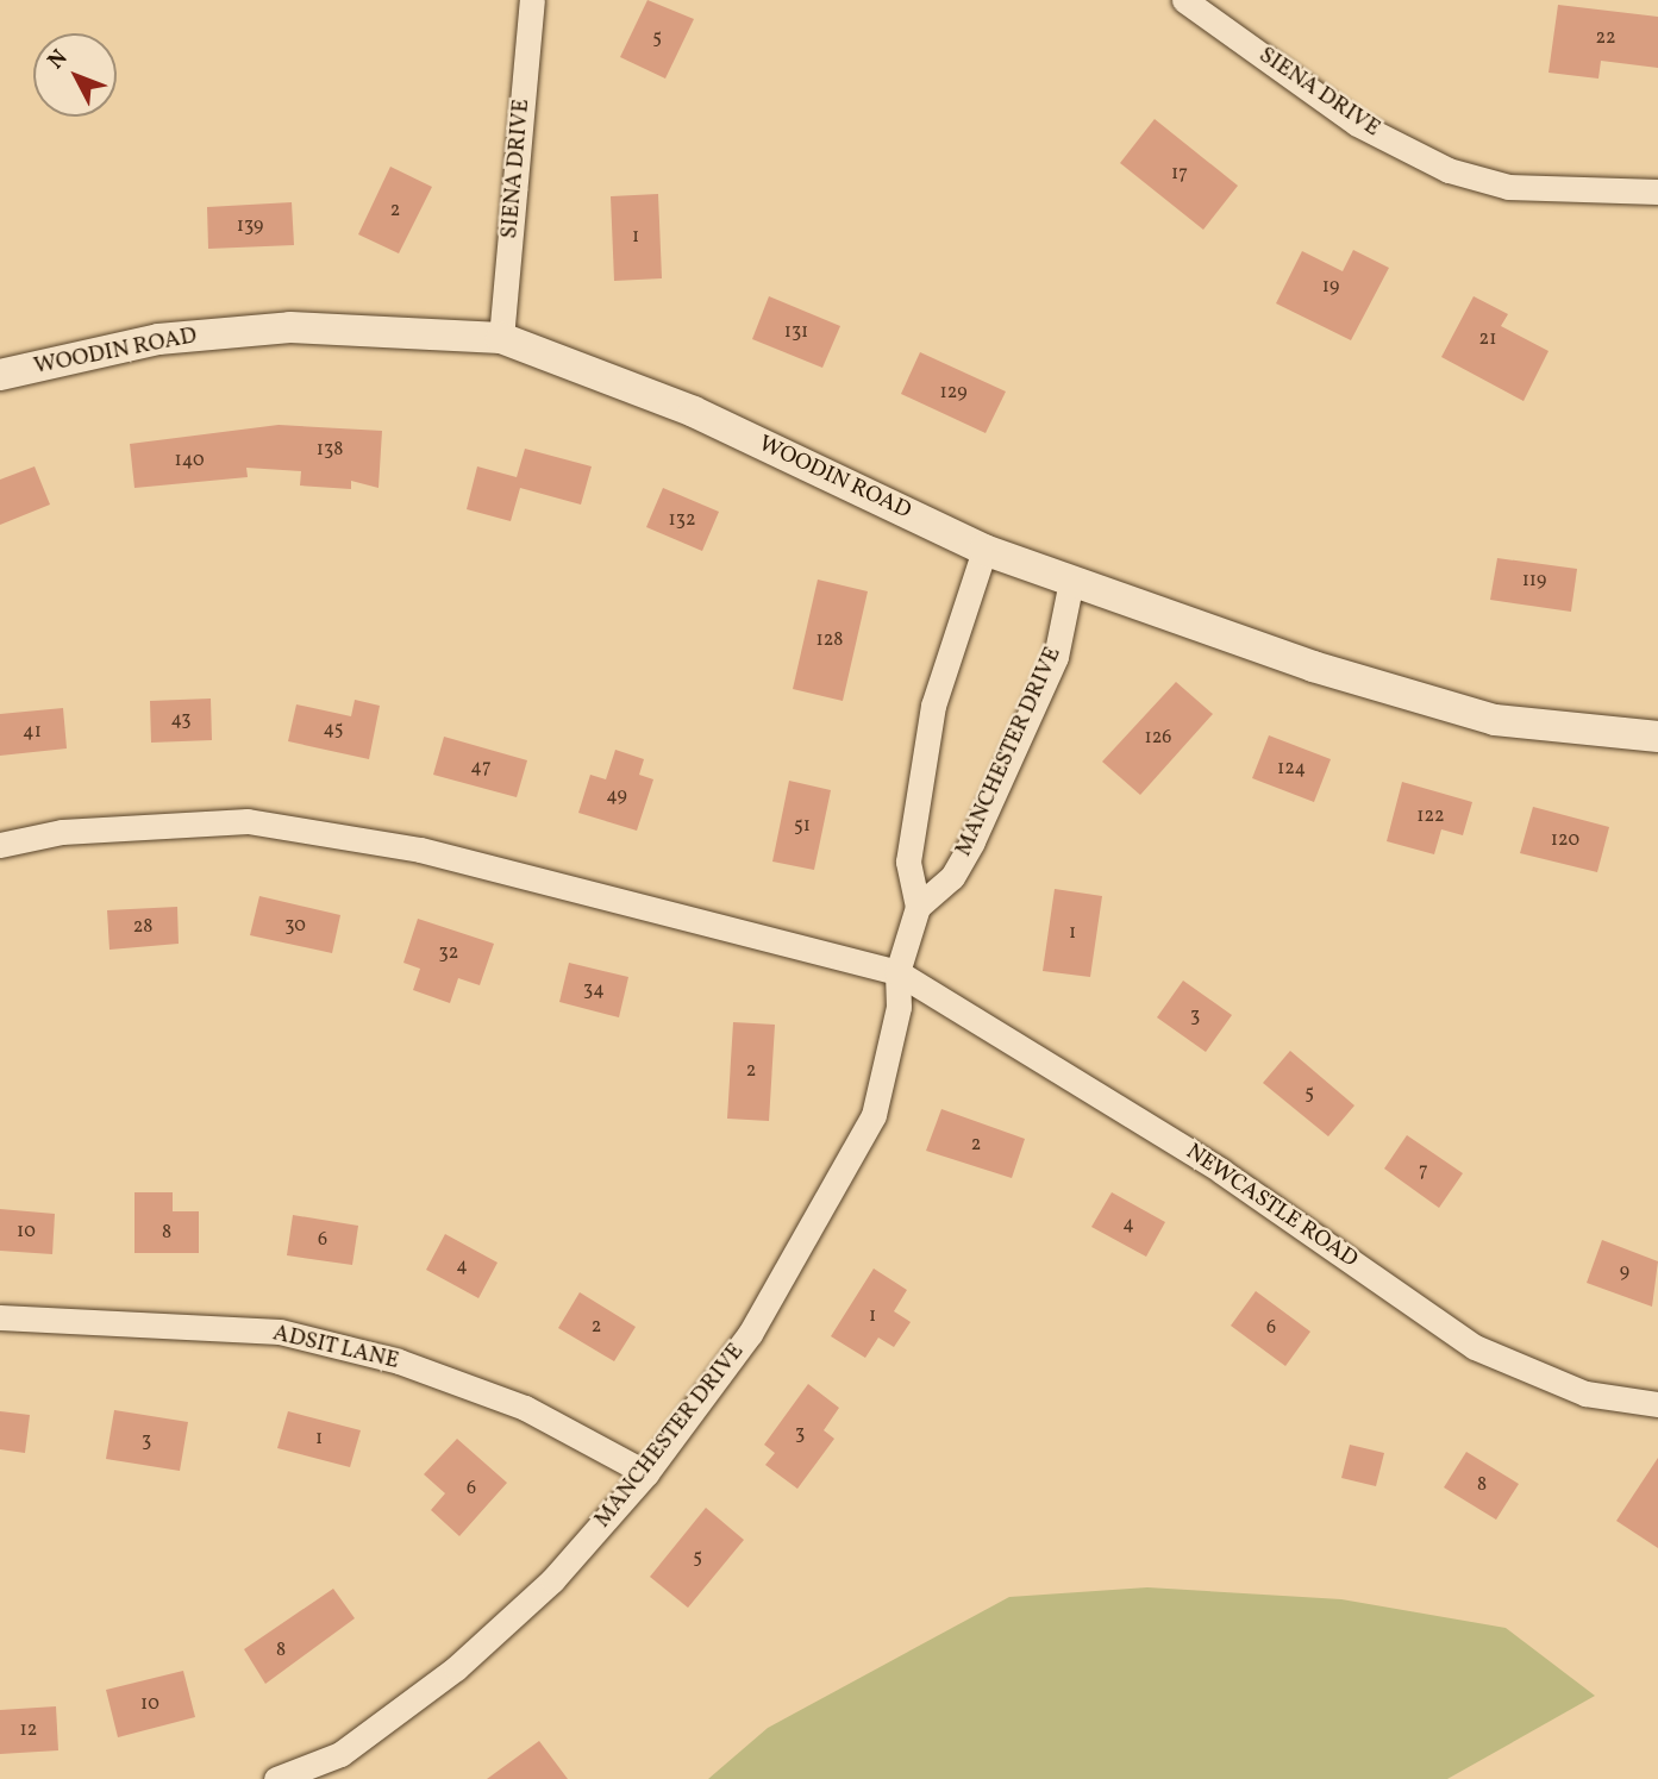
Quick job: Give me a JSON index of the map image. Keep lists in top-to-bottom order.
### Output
{
  "streets": {
    "street": [
      "SIENA DRIVE",
      "WOODIN ROAD",
      "MANCHESTER DRIVE",
      "NEWCASTLE ROAD",
      "ADSIT LANE"
    ]
  },
  "crossings": [
    ["SIENA DRIVE", "WOODIN ROAD"],
    ["WOODIN ROAD", "MANCHESTER DRIVE"],
    ["MANCHESTER DRIVE", "NEWCASTLE ROAD"],
    ["MANCHESTER DRIVE", "ADSIT LANE"]
  ],
  "house_numbers": [
    "5",
    "22",
    "17",
    "2",
    "139",
    "1",
    "19",
    "131",
    "21",
    "129",
    "138",
    "140",
    "132",
    "119",
    "128",
    "43",
    "45",
    "41",
    "126",
    "47",
    "124",
    "49",
    "122",
    "51",
    "120",
    "30",
    "28",
    "1",
    "32",
    "34",
    "3",
    "2",
    "5",
    "2",
    "7",
    "4",
    "10",
    "8",
    "6",
    "4",
    "9",
    "1",
    "2",
    "6",
    "3",
    "1",
    "3",
    "8",
    "6",
    "5",
    "8",
    "10",
    "12"
  ],
  "north": "top left"
}
